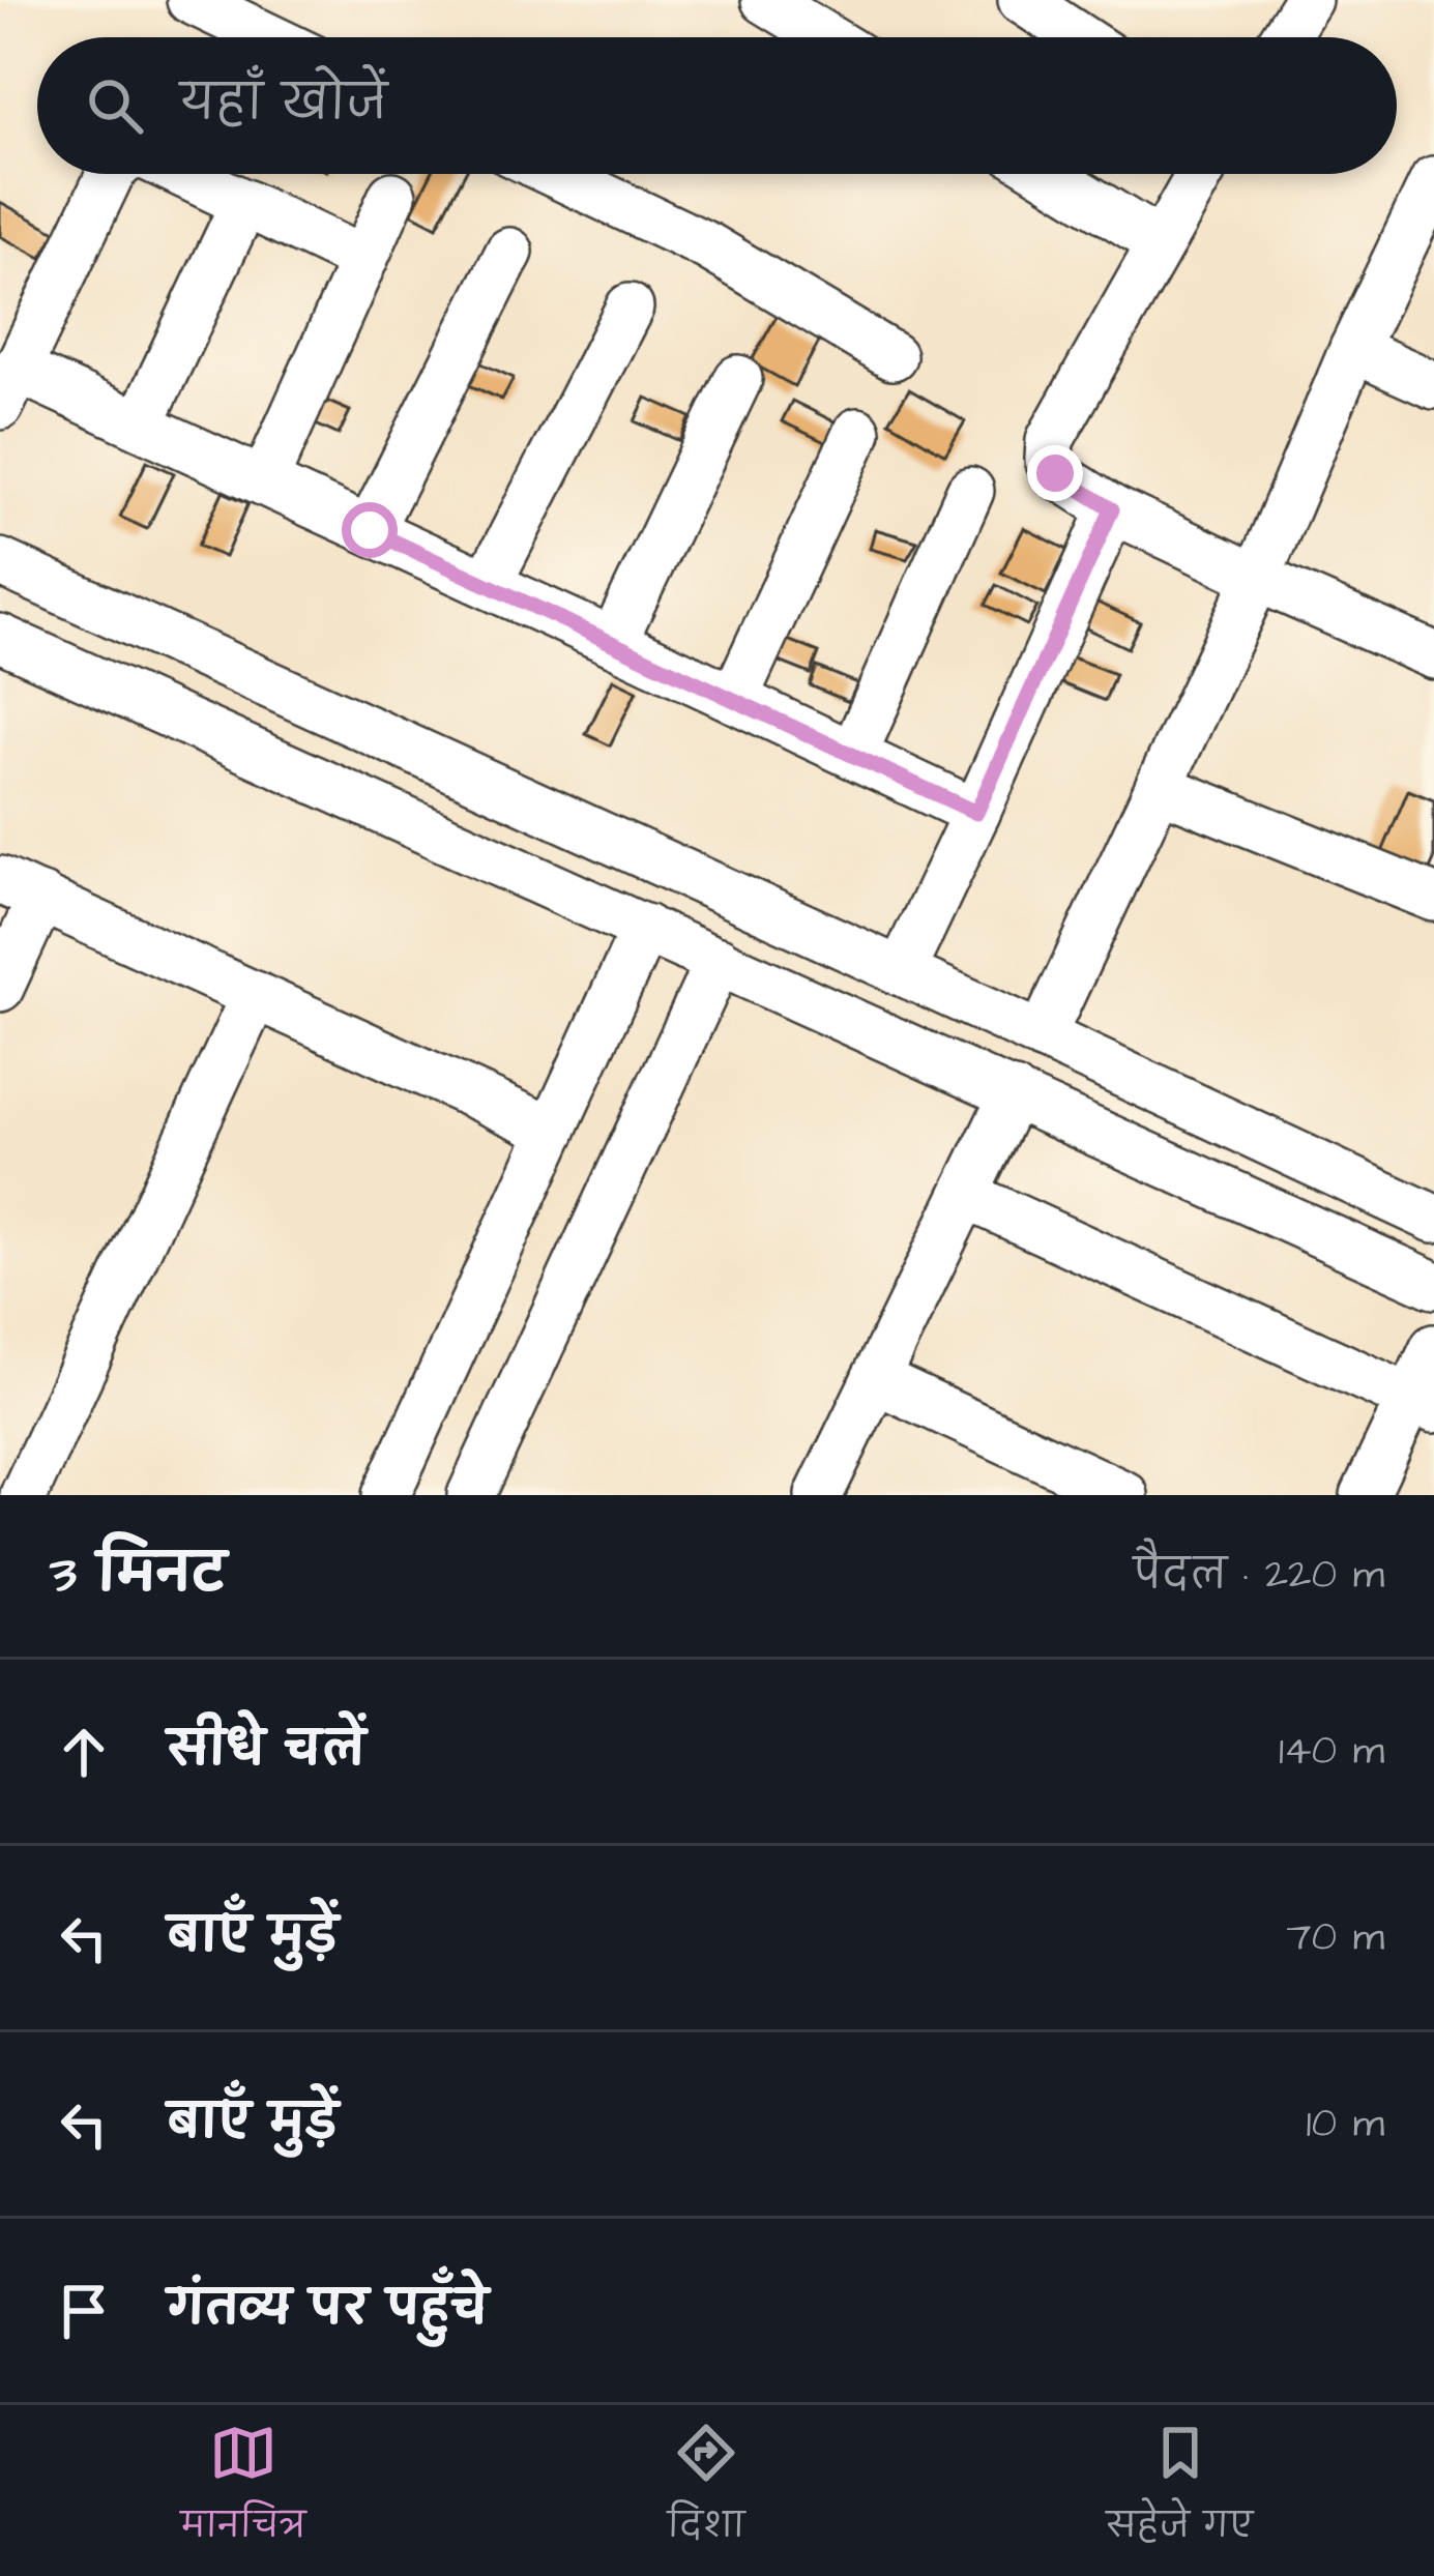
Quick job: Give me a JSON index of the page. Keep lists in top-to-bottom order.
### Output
{
  "page": {
    "search": "यहाँ खोजें",
    "heading": ["3 मिनट", "पैदल · 220 m"],
    "list": [
      ["सीधे चलें", "140 m"],
      ["बाएँ मुड़ें", "70 m"],
      ["बाएँ मुड़ें", "10 m"],
      "गंतव्य पर पहुँचे"
    ],
    "nav": ["मानचित्र", "दिशा", "सहेजे गए"]
  }
}
